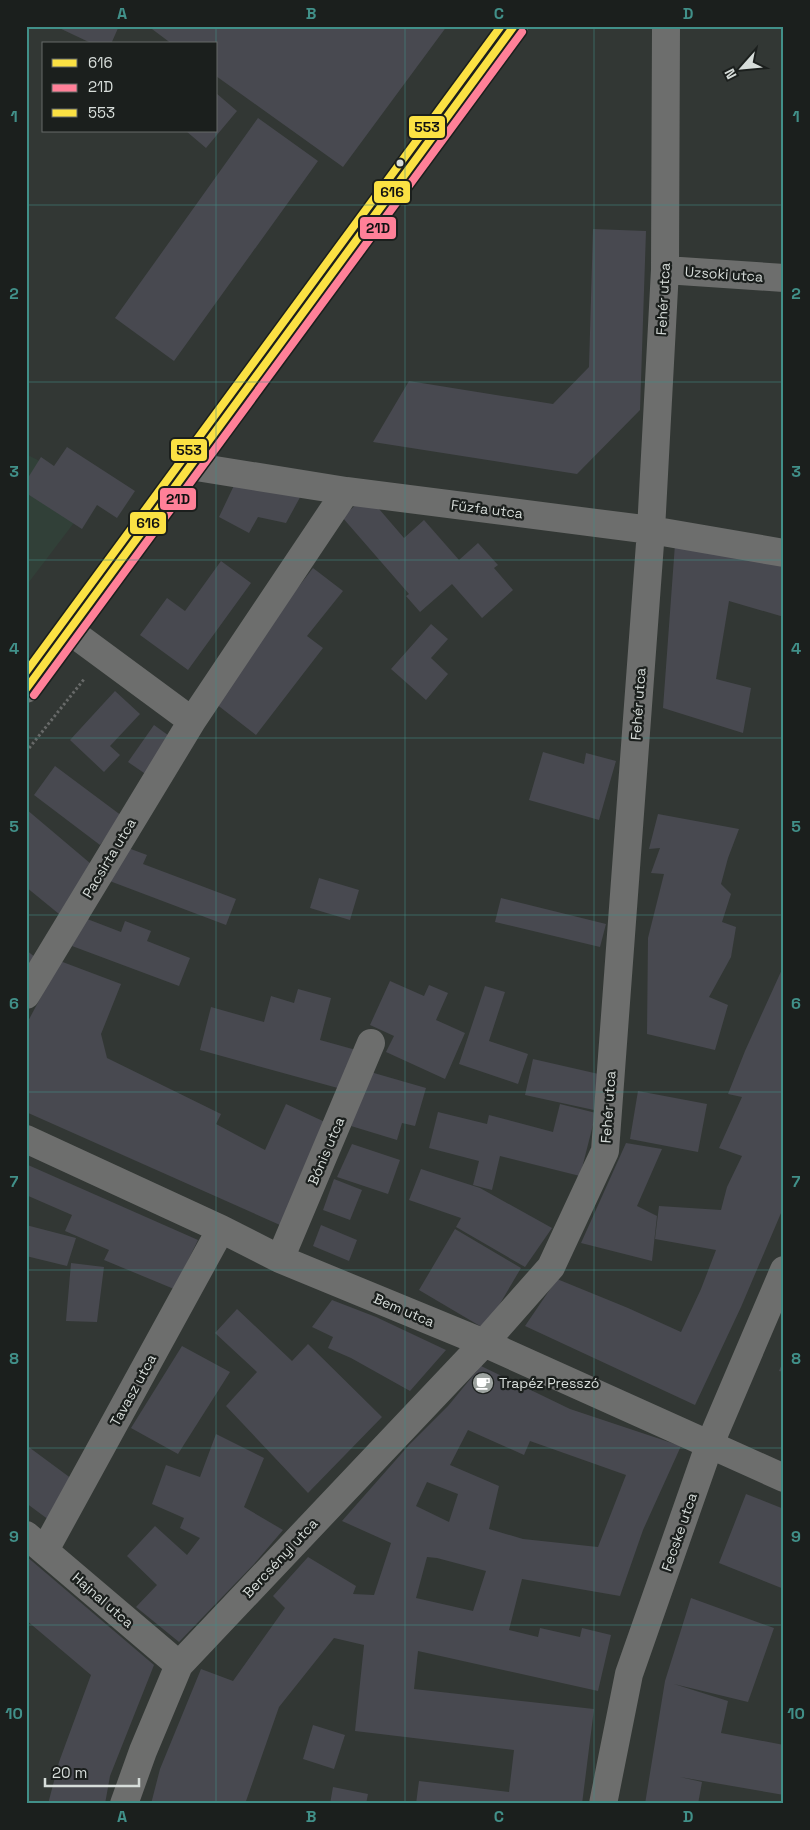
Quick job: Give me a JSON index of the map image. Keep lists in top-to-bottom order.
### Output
{
  "streets": {
    "street": [
      "Uzsoki utca",
      "Fehér utca",
      "Fűzfa utca",
      "Pacsirta utca",
      "Bónis utca",
      "Bem utca",
      "Tavasz utca",
      "Fecske utca",
      "Bercsényi utca",
      "Hajnal utca"
    ]
  },
  "crossings": [
    ["Uzsoki utca", "Fehér utca"],
    ["Fehér utca", "Fűzfa utca"],
    ["Fehér utca", "Bem utca"],
    ["Fehér utca", "Bercsényi utca"],
    ["Fűzfa utca", "Pacsirta utca"],
    ["Bónis utca", "Bem utca"],
    ["Bem utca", "Tavasz utca"],
    ["Bem utca", "Fecske utca"],
    ["Bem utca", "Bercsényi utca"],
    ["Tavasz utca", "Hajnal utca"],
    ["Bercsényi utca", "Hajnal utca"]
  ],
  "places": {
    "cafe": ["Trapéz Presszó"]
  },
  "lines": ["transit line 616", "transit line 553", "transit line 21D"],
  "legend": ["616", "21D", "553"],
  "scale_bar": "20 m",
  "north": "bottom left",
  "grid": {
    "columns": [
      "A",
      "B",
      "C",
      "D"
    ],
    "rows": [
      "1",
      "2",
      "3",
      "4",
      "5",
      "6",
      "7",
      "8",
      "9",
      "10"
    ]
  }
}
